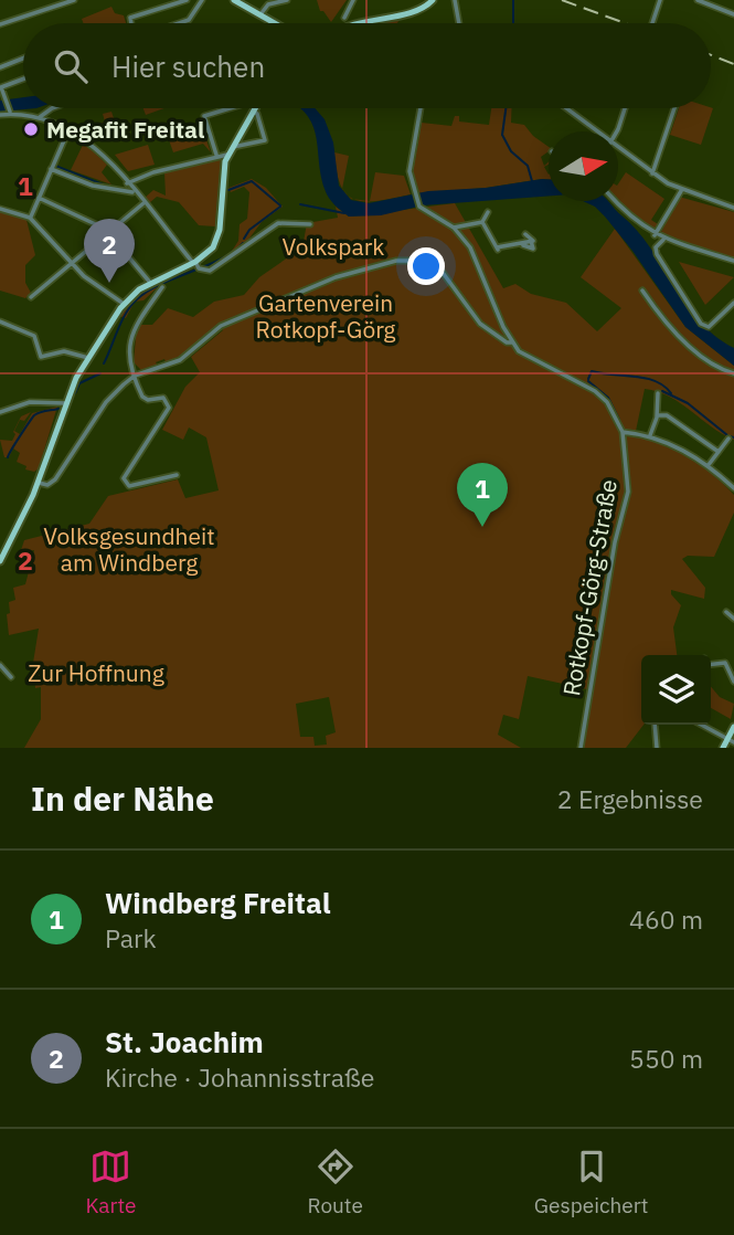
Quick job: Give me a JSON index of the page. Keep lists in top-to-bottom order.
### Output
{
  "streets": {
    "street": ["Rotkopf-Görg-Straße"]
  },
  "parks": [
    "Volkspark",
    "Gartenverein Rotkopf-Görg",
    "Volksgesundheit am Windberg",
    "Zur Hoffnung"
  ],
  "places": ["Megafit Freital"],
  "north": "right",
  "page": {
    "search": "Hier suchen",
    "pins": ["2", "1"],
    "heading": ["In der Nähe", "2 Ergebnisse"],
    "list": [
      {
        "mark": "1",
        "name": "Windberg Freital",
        "note": "Park",
        "value": "460 m"
      },
      {
        "mark": "2",
        "name": "St. Joachim",
        "note": "Kirche · Johannisstraße",
        "value": "550 m"
      }
    ],
    "nav": ["Karte", "Route", "Gespeichert"]
  },
  "grid": {
    "rows": ["1", "2"]
  }
}
